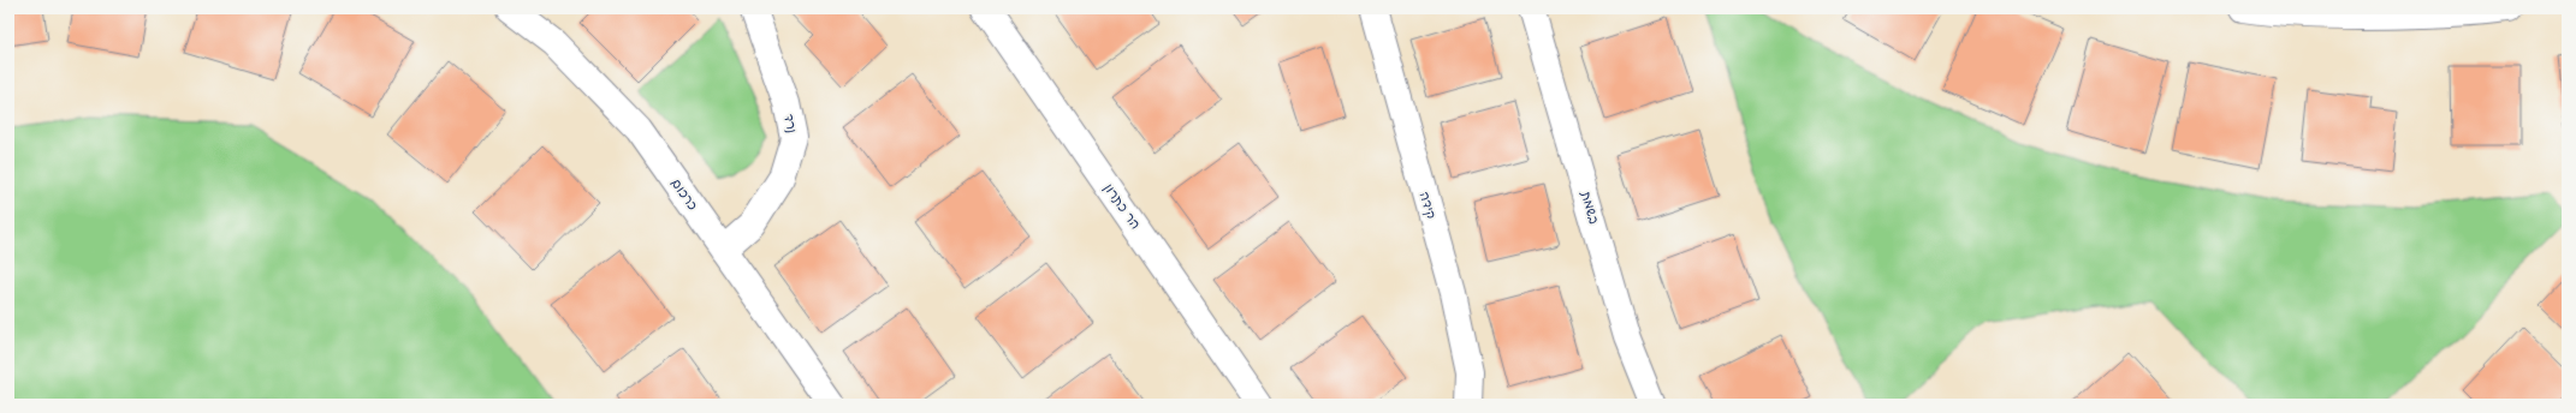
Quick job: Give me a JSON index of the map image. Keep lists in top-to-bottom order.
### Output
{
  "streets": {
    "street": [
      "נרד",
      "כרכום",
      "קידה",
      "הר כתרון",
      "בשמת"
    ]
  },
  "crossings": [
    ["נרד", "כרכום"]
  ]
}
